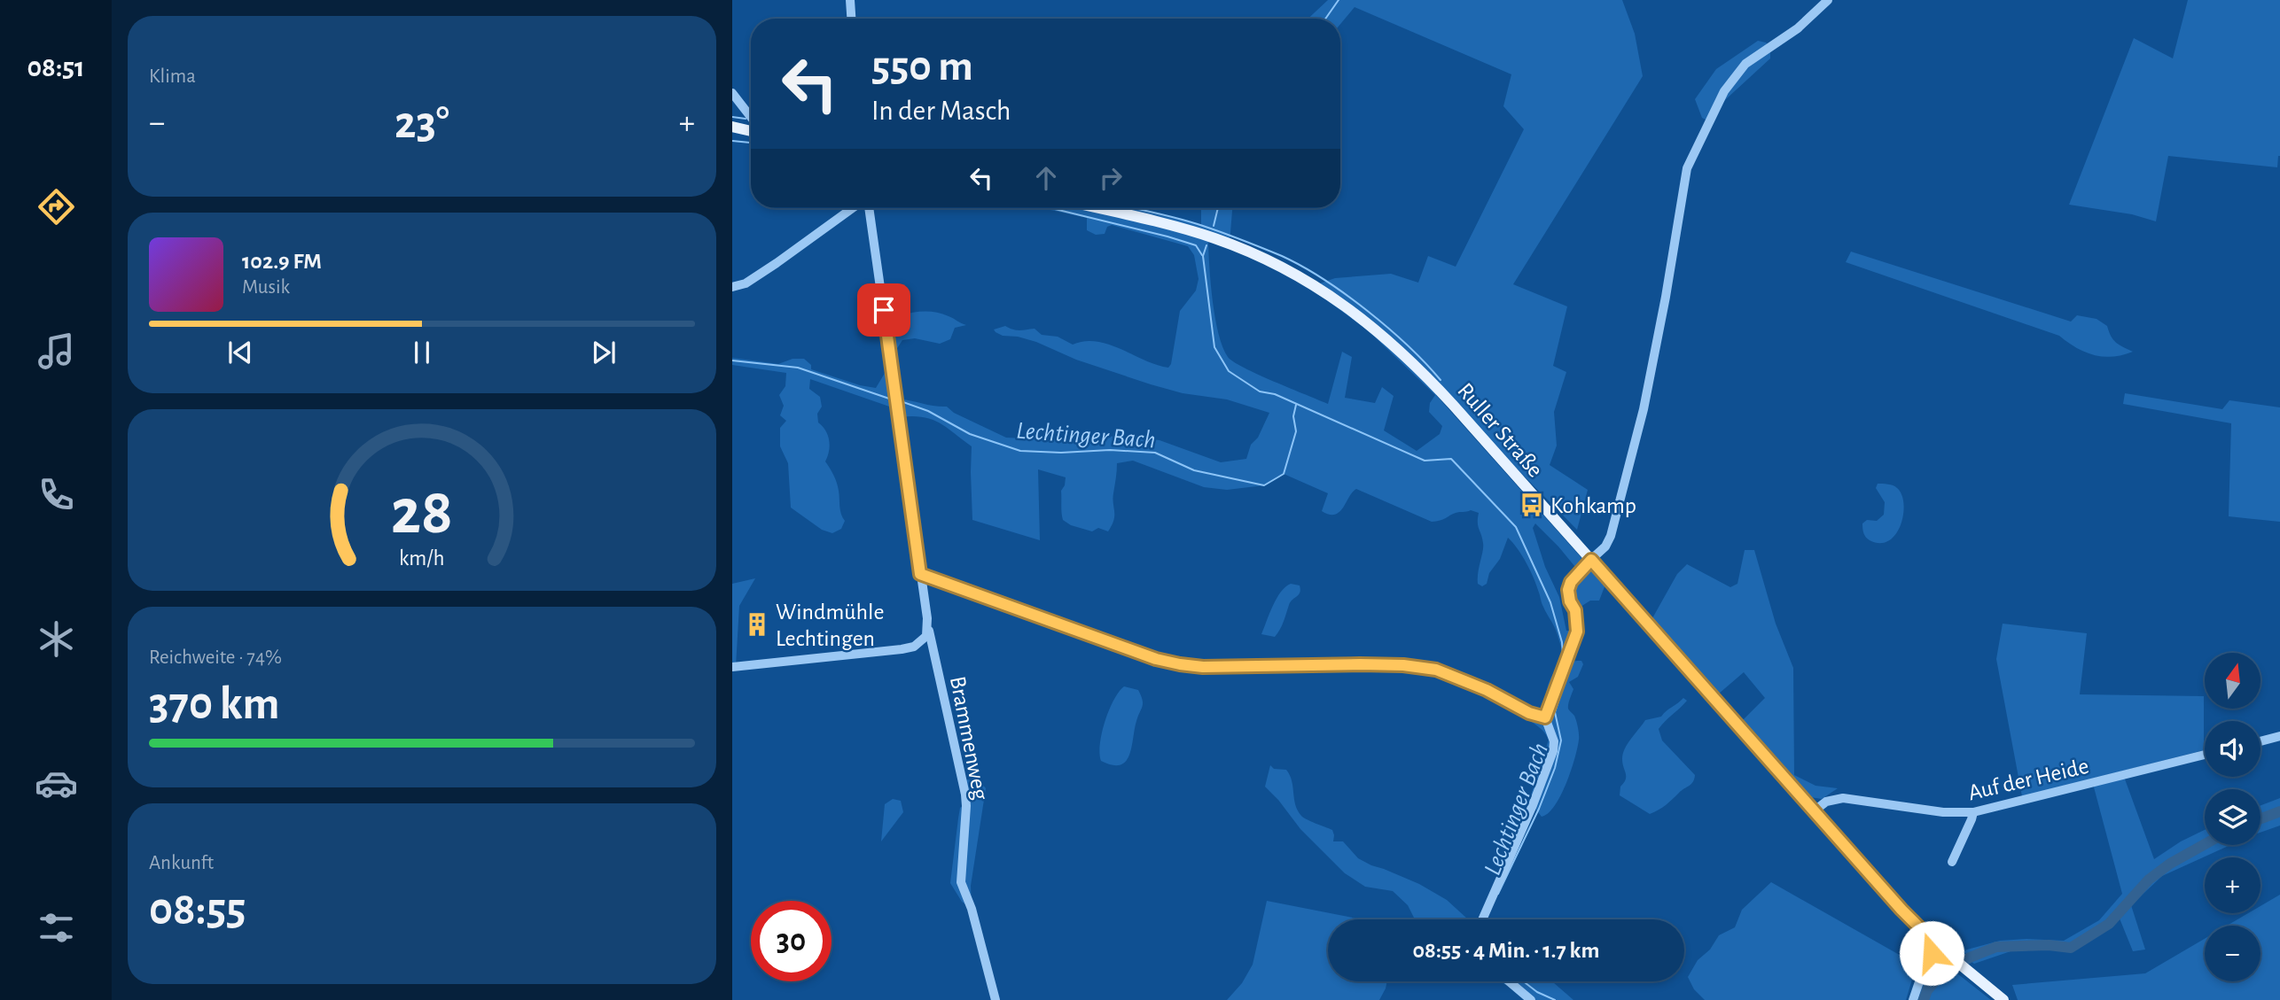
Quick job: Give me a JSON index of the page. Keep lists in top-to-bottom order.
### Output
{
  "streets": {
    "main road": ["Ruller Straße"],
    "street": ["Brammenweg", "Auf der Heide"]
  },
  "crossings": [
    ["Ruller Straße", "Auf der Heide"]
  ],
  "water": ["Lechtinger Bach"],
  "places": {
    "bus stop": ["Kohkamp"],
    "building": ["Windmühle Lechtingen"]
  },
  "north": "top",
  "page": {
    "tabs": "08:51",
    "tile": [
      "Klima",
      ["Reichweite · 74%", "370 km"],
      ["Ankunft", "08:55"]
    ],
    "turn": ["550 m", "In der Masch"],
    "heat": ["−", "23°", "+"],
    "song": ["102.9 FM", "Musik"],
    "map_buttons": ["+", "−"],
    "limit": "30",
    "trip": "08:55 · 4 Min. · 1.7 km",
    "gauge": ["28", "km/h"]
  }
}
